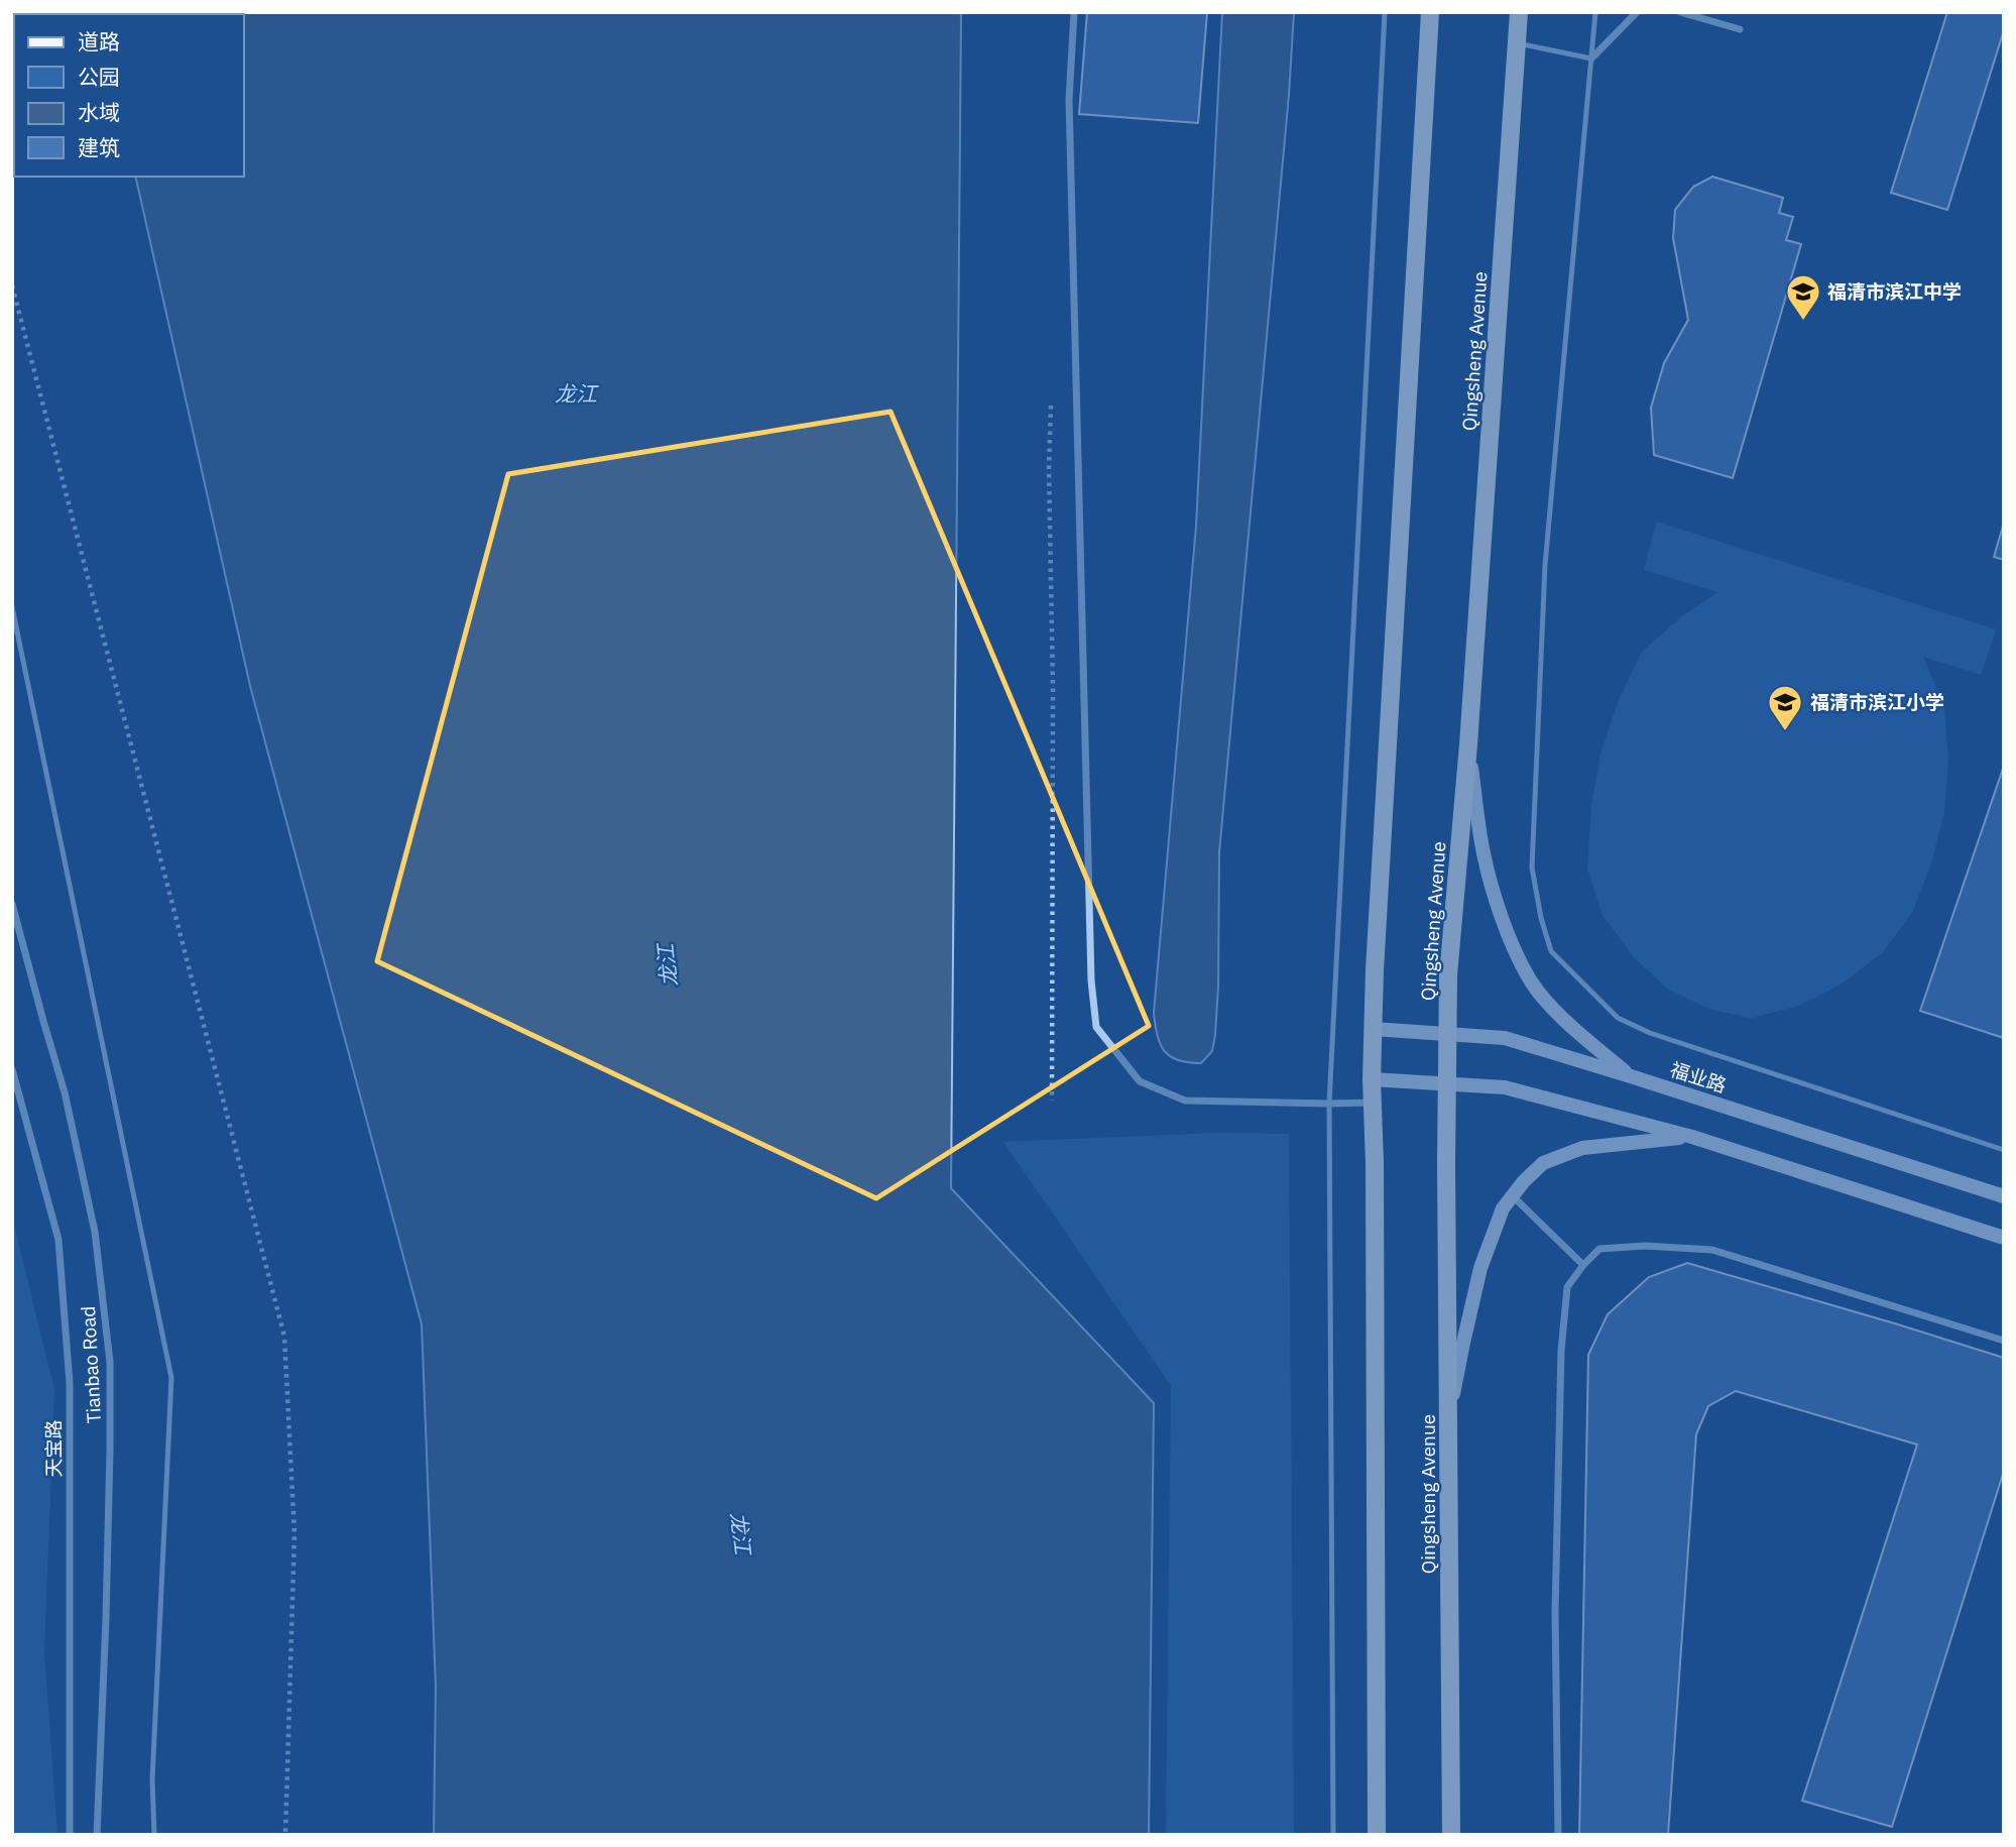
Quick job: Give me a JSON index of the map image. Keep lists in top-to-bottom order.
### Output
{
  "streets": {
    "main road": ["Qingsheng Avenue"],
    "street": ["福业路", "Tianbao Road", "天宝路"]
  },
  "crossings": [
    ["Qingsheng Avenue", "福业路"]
  ],
  "water": ["龙江"],
  "places": {
    "school or university": ["福清市滨江中学", "福清市滨江小学"]
  },
  "legend": [
    "道路",
    "公园",
    "水域",
    "建筑"
  ]
}
